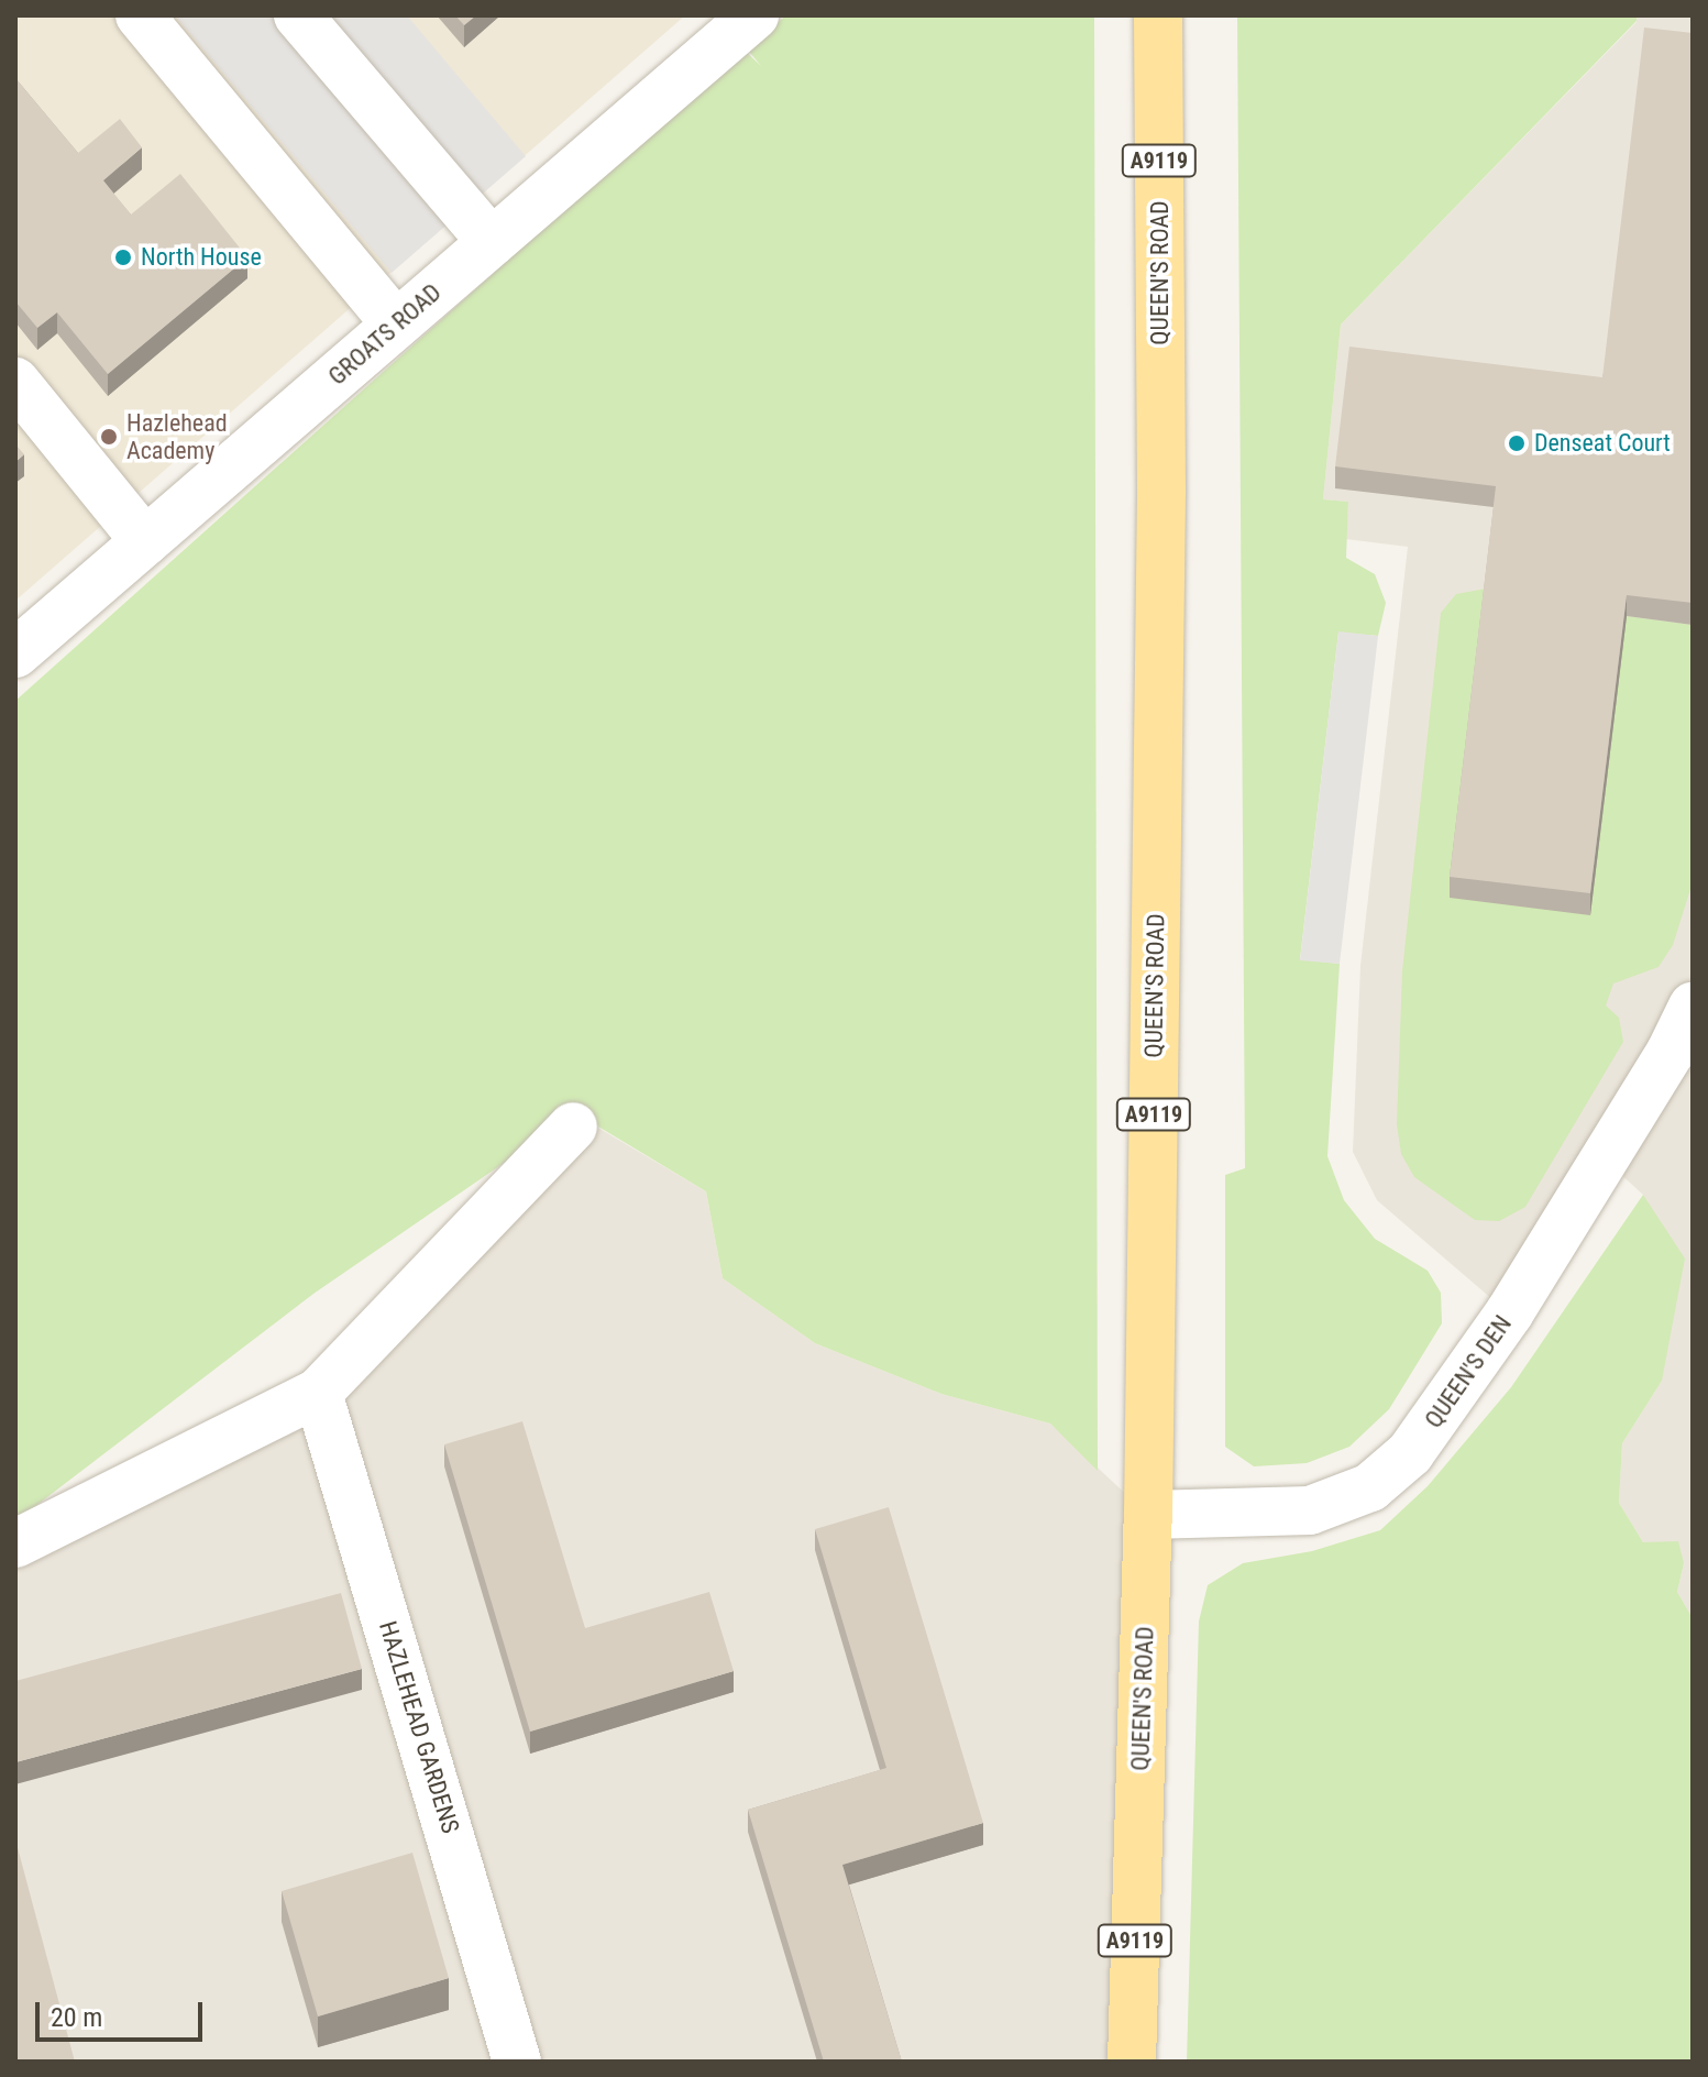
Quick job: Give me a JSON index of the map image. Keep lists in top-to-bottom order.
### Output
{
  "streets": {
    "main road": ["A9119", "QUEEN'S ROAD"],
    "street": ["GROATS ROAD", "QUEEN'S DEN", "HAZLEHEAD GARDENS"]
  },
  "crossings": [
    ["QUEEN'S ROAD", "QUEEN'S DEN"]
  ],
  "places": ["North House", "Hazlehead Academy", "Denseat Court"],
  "scale_bar": "20 m"
}
